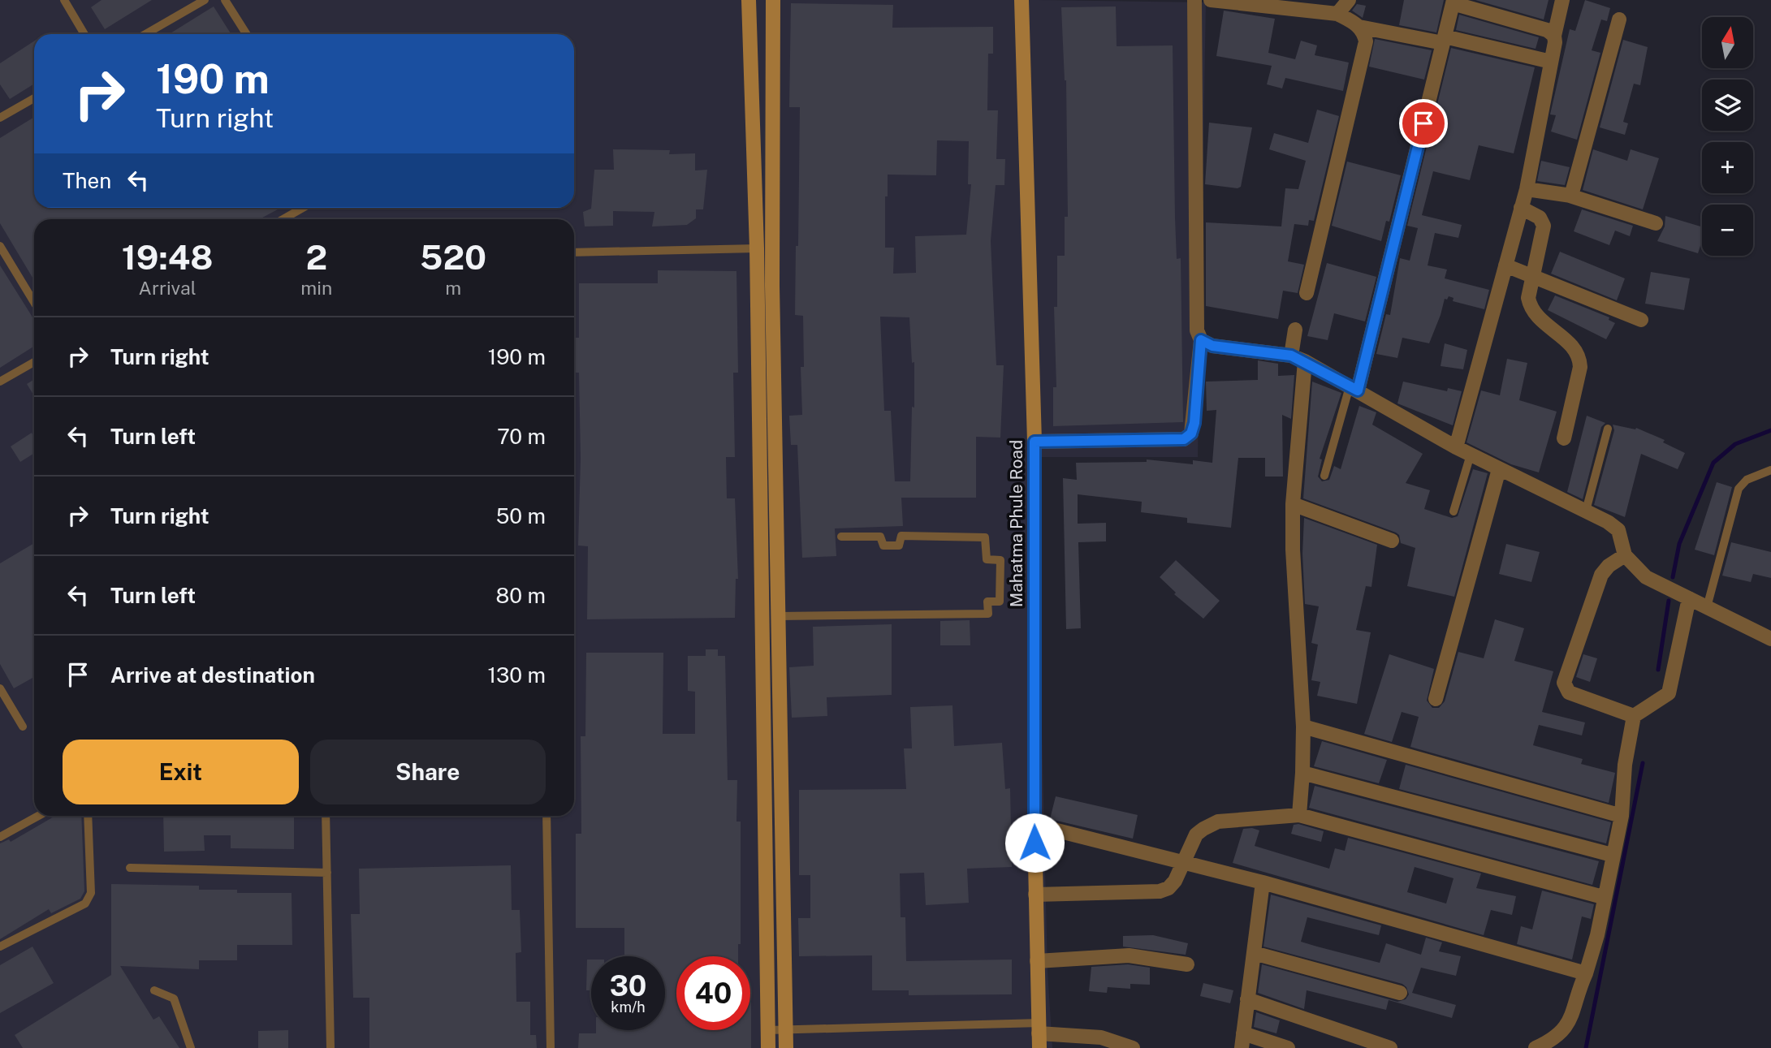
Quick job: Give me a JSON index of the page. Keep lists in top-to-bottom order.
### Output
{
  "streets": {
    "street": ["Mahatma Phule Road"]
  },
  "north": "top",
  "page": {
    "map_buttons": ["+", "−"],
    "turn": ["190 m", "Turn right"],
    "then": "Then",
    "eta": [
      "19:48",
      "Arrival",
      "2",
      "min",
      "520",
      "m"
    ],
    "list": [
      {
        "name": "Turn right",
        "value": "190 m"
      },
      {
        "name": "Turn left",
        "value": "70 m"
      },
      {
        "name": "Turn right",
        "value": "50 m"
      },
      {
        "name": "Turn left",
        "value": "80 m"
      },
      {
        "name": "Arrive at destination",
        "value": "130 m"
      }
    ],
    "buttons": ["Exit", "Share"],
    "speed": "30 km/h",
    "limit": "40"
  }
}
